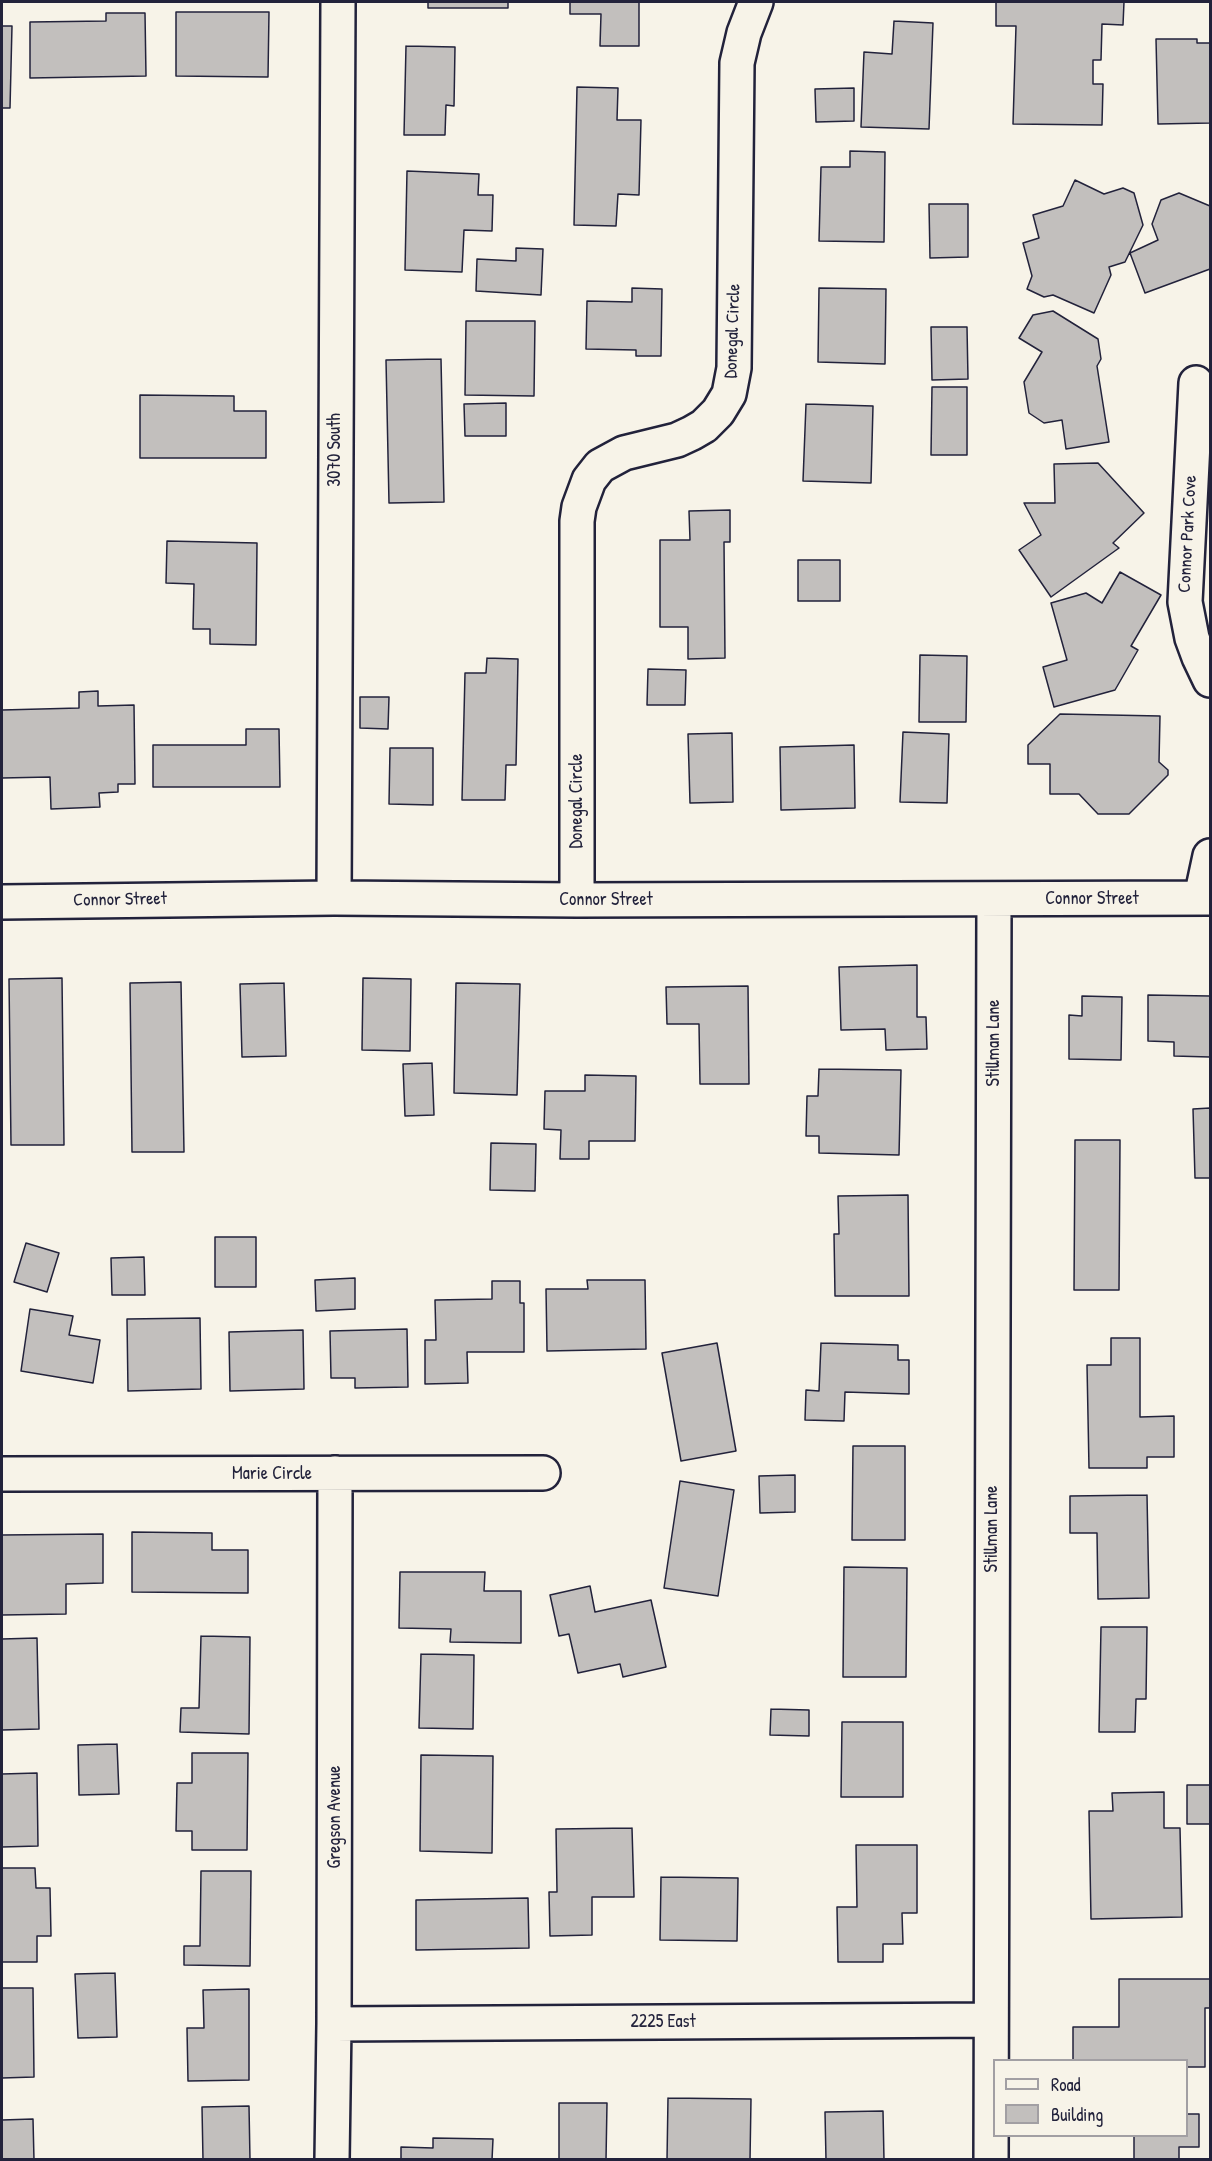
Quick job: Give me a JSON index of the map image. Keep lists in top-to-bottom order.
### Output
{
  "streets": {
    "street": [
      "Donegal Circle",
      "3070 South",
      "Connor Park Cove",
      "Connor Street",
      "Stillman Lane",
      "Marie Circle",
      "Gregson Avenue",
      "2225 East"
    ]
  },
  "crossings": [
    ["Donegal Circle", "Connor Street"],
    ["3070 South", "Connor Street"],
    ["Connor Street", "Stillman Lane"],
    ["Stillman Lane", "2225 East"],
    ["Marie Circle", "Gregson Avenue"],
    ["Gregson Avenue", "2225 East"]
  ],
  "legend": ["Road", "Building"]
}
